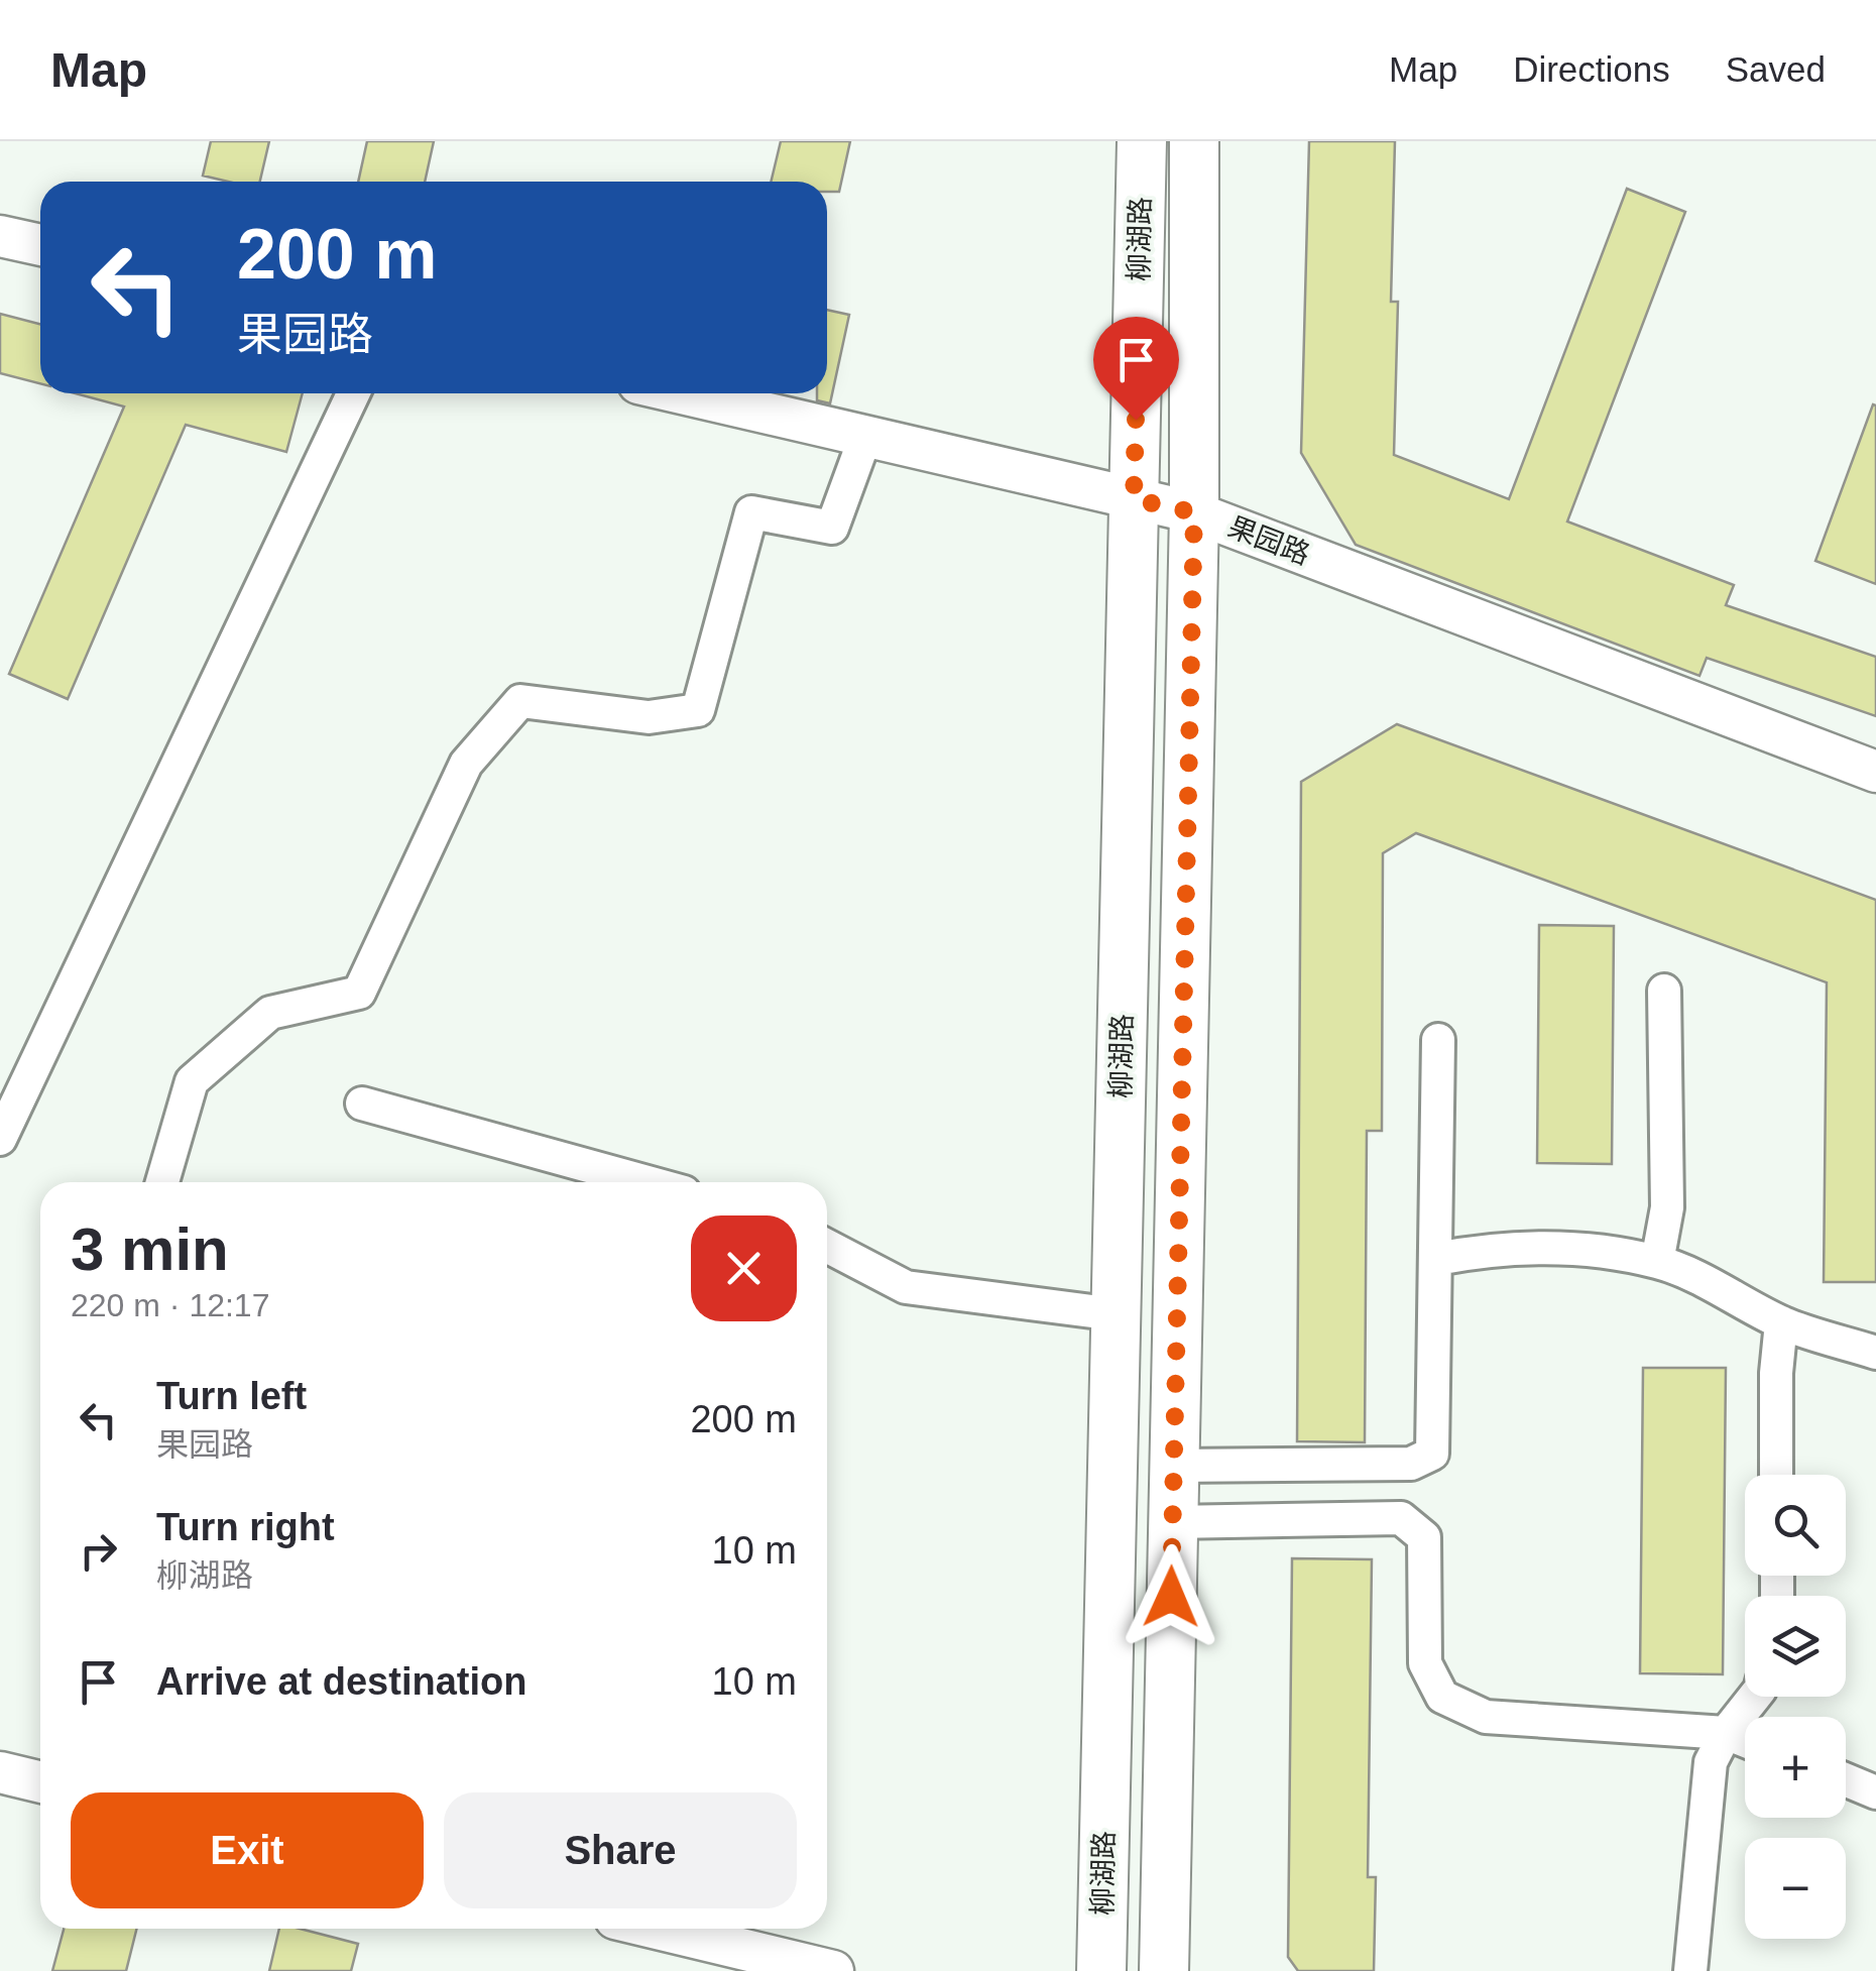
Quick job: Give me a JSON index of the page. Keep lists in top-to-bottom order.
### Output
{
  "streets": {
    "main road": ["柳湖路"],
    "street": ["果园路"]
  },
  "crossings": [
    ["柳湖路", "果园路"]
  ],
  "page": {
    "header": "Map",
    "nav": ["Map", "Directions", "Saved"],
    "turn": ["200 m", "果园路"],
    "heading": ["3 min", "220 m · 12:17"],
    "list": [
      {
        "name": "Turn left",
        "note": "果园路",
        "value": "200 m"
      },
      {
        "name": "Turn right",
        "note": "柳湖路",
        "value": "10 m"
      },
      {
        "name": "Arrive at destination",
        "value": "10 m"
      }
    ],
    "map_buttons": ["+", "−"],
    "buttons": ["Exit", "Share"]
  }
}
